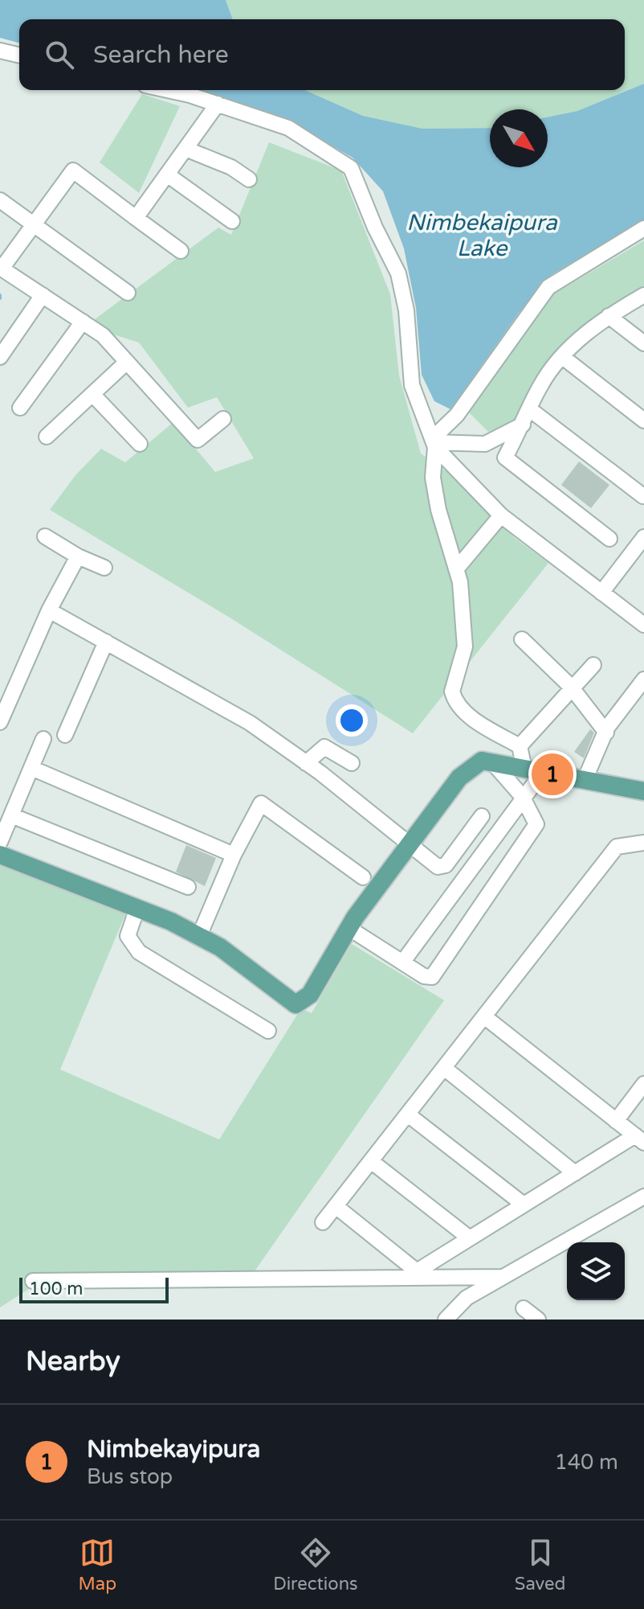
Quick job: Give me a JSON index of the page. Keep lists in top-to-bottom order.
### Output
{
  "water": ["Nimbekaipura Lake"],
  "scale_bar": "100 m",
  "north": "bottom right",
  "page": {
    "search": "Search here",
    "pins": "1",
    "scale": "100 m",
    "heading": "Nearby",
    "list": [
      {
        "mark": "1",
        "name": "Nimbekayipura",
        "note": "Bus stop",
        "value": "140 m"
      }
    ],
    "nav": ["Map", "Directions", "Saved"]
  }
}
